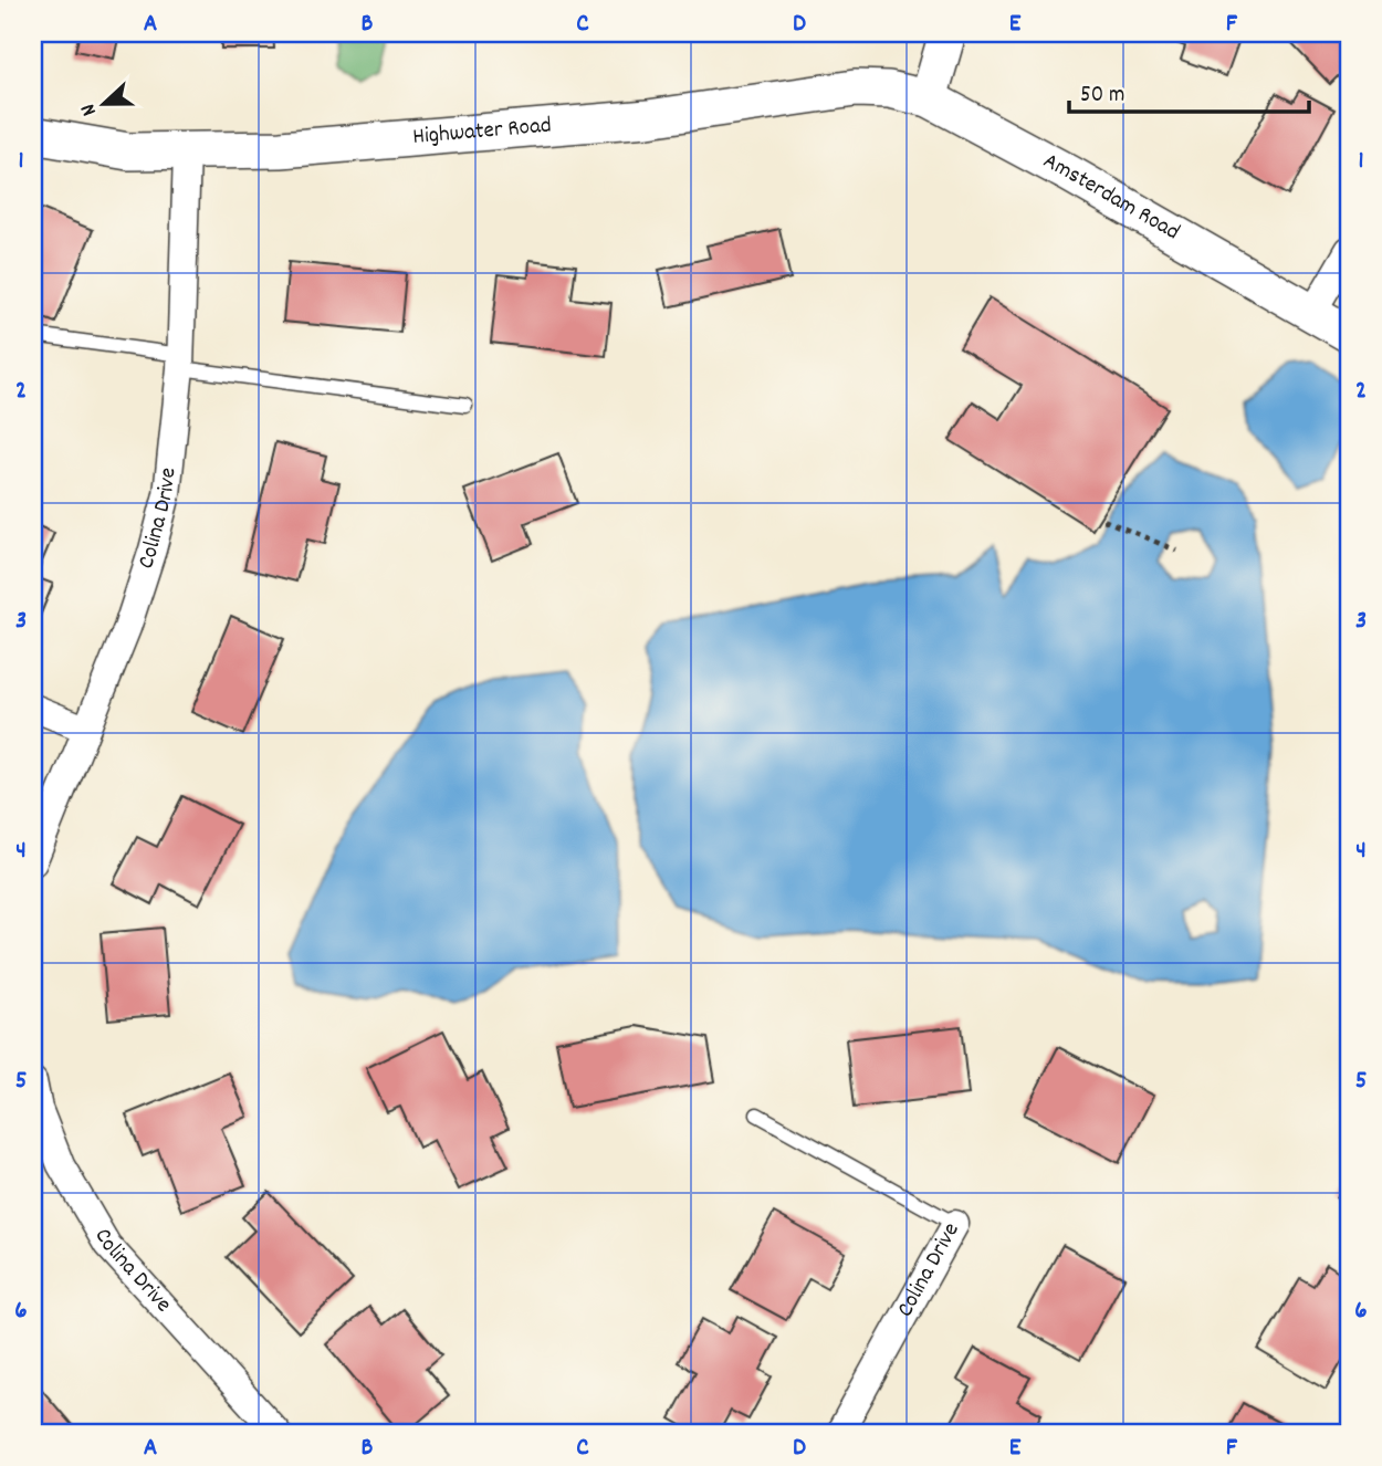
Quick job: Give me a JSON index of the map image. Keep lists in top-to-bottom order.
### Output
{
  "streets": {
    "street": ["Highwater Road", "Amsterdam Road", "Colina Drive"]
  },
  "crossings": [
    ["Highwater Road", "Amsterdam Road"],
    ["Highwater Road", "Colina Drive"]
  ],
  "scale_bar": "50 m",
  "north": "left",
  "grid": {
    "columns": [
      "A",
      "B",
      "C",
      "D",
      "E",
      "F"
    ],
    "rows": [
      "1",
      "2",
      "3",
      "4",
      "5",
      "6"
    ]
  }
}
